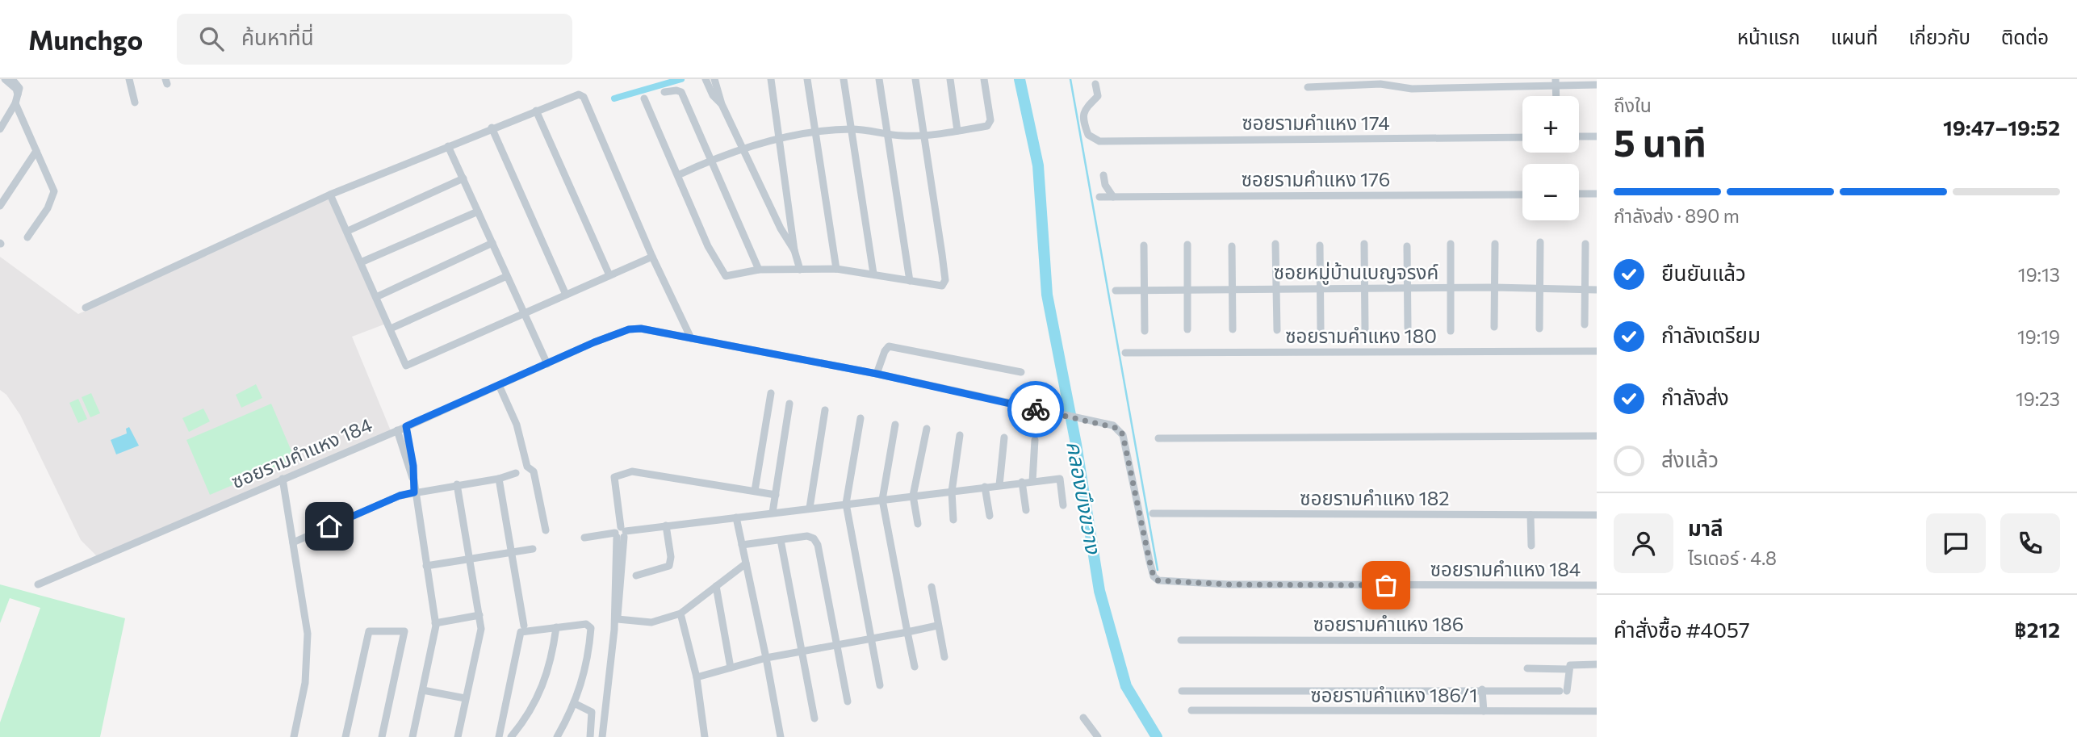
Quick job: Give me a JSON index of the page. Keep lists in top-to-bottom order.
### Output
{
  "streets": {
    "street": [
      "ซอยรามคำแหง 174",
      "ซอยรามคำแหง 176",
      "ซอยหมู่บ้านเบญจรงค์",
      "ซอยรามคำแหง 180",
      "ซอยรามคำแหง 184",
      "ซอยรามคำแหง 182",
      "ซอยรามคำแหง 186",
      "ซอยรามคำแหง 186/1"
    ]
  },
  "water": ["คลองบึงขวาง"],
  "page": {
    "header": "Munchgo",
    "search": "ค้นหาที่นี่",
    "nav": [
      "หน้าแรก",
      "แผนที่",
      "เกี่ยวกับ",
      "ติดต่อ"
    ],
    "heading": ["5 นาที", "ถึงใน", "19:47–19:52"],
    "panel": [
      "มาลี",
      "ไรเดอร์ · 4.8",
      "คำสั่งซื้อ #4057",
      "฿212"
    ],
    "map_buttons": ["+", "−"],
    "bar": "กำลังส่ง · 890 m",
    "list": [
      ["ยืนยันแล้ว", "19:13"],
      ["กำลังเตรียม", "19:19"],
      ["กำลังส่ง", "19:23"],
      "ส่งแล้ว"
    ]
  }
}
